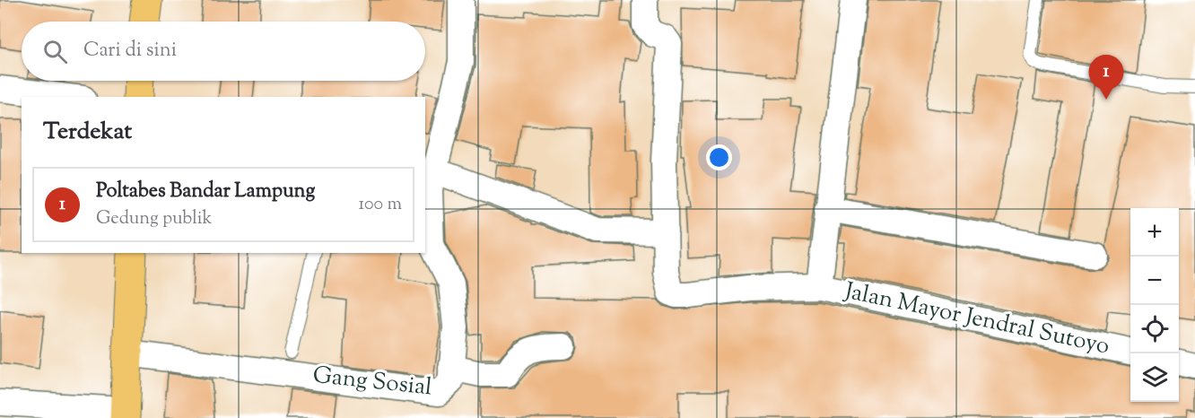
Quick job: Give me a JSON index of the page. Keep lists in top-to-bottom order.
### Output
{
  "streets": {
    "street": ["Jalan Mayor Jendral Sutoyo", "Gang Sosial"]
  },
  "page": {
    "search": "Cari di sini",
    "pins": "1",
    "heading": "Terdekat",
    "list": [
      {
        "mark": "1",
        "name": "Poltabes Bandar Lampung",
        "note": "Gedung publik",
        "value": "100 m"
      }
    ],
    "map_buttons": ["+", "−"]
  }
}
